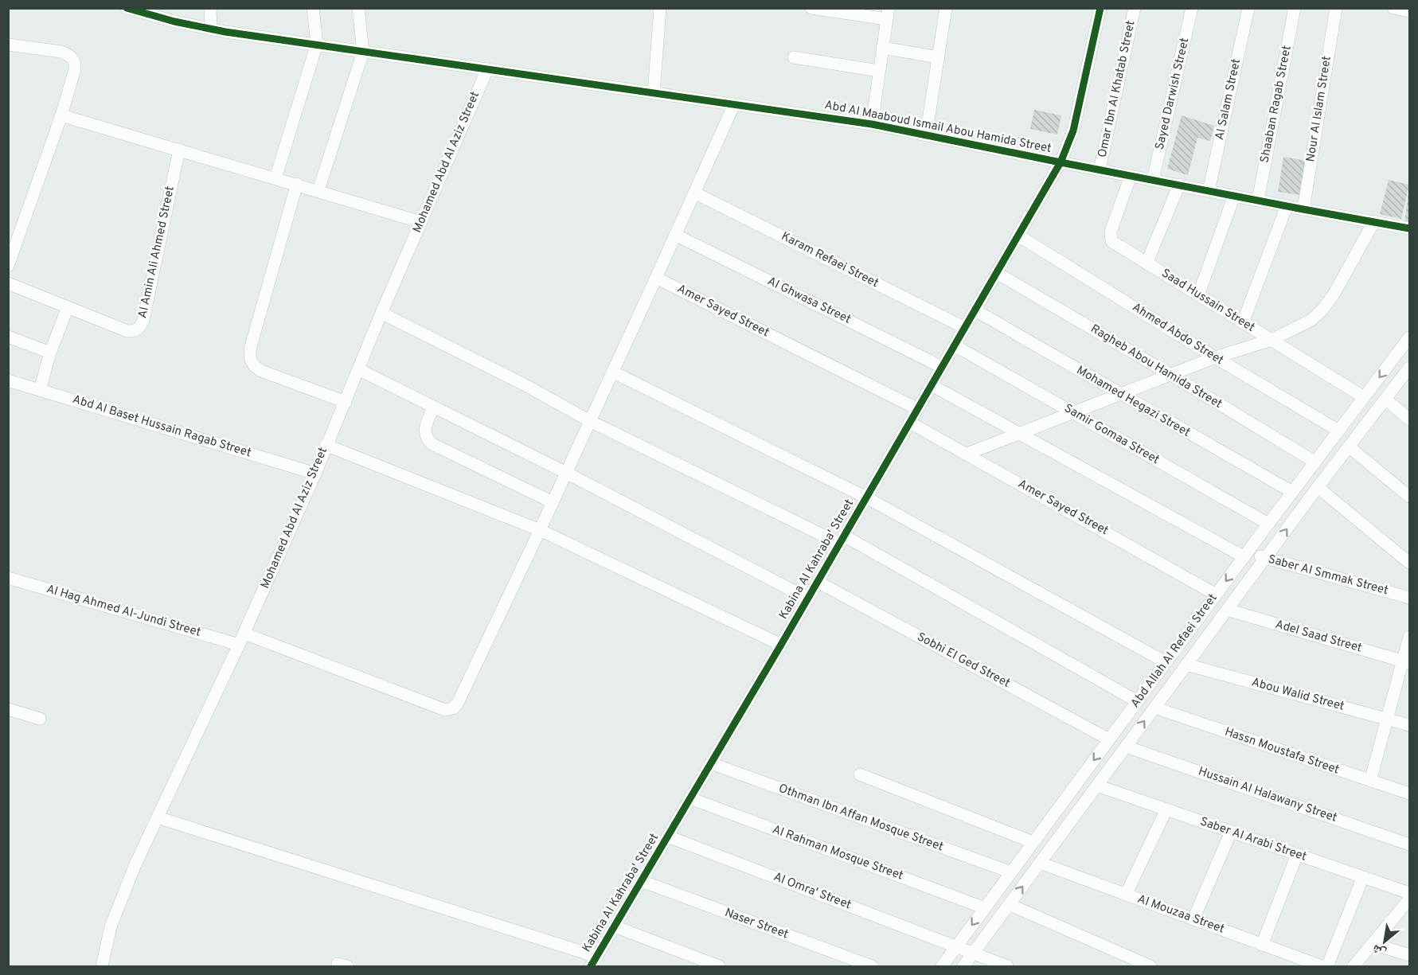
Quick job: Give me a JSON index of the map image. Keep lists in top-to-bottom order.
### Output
{
  "streets": {
    "street": [
      "Omar Ibn Al Khatab Street",
      "Sayed Darwish Street",
      "Al Salam Street",
      "Shaaban Ragab Street",
      "Nour Al Islam Street",
      "Abd Al Maaboud Ismail Abou Hamida Street",
      "Mohamed Abd Al Aziz Street",
      "Al Amin Ali Ahmed Street",
      "Karam Refaei Street",
      "Al Ghwasa Street",
      "Saad Hussain Street",
      "Amer Sayed Street",
      "Ahmed Abdo Street",
      "Ragheb Abou Hamida Street",
      "Mohamed Hegazi Street",
      "Abd Al Baset Hussain Ragab Street",
      "Samir Gomaa Street",
      "Kabina Al Kahraba' Street",
      "Saber Al Smmak Street",
      "Al Hag Ahmed Al-Jundi Street",
      "Adel Saad Street",
      "Abd Allah Al Refaei Street",
      "Sobhi El Ged Street",
      "Abou Walid Street",
      "Hassn Moustafa Street",
      "Hussain Al Halawany Street",
      "Othman Ibn Affan Mosque Street",
      "Saber Al Arabi Street",
      "Al Rahman Mosque Street",
      "Al Omra' Street",
      "Al Mouzaa Street",
      "Naser Street"
    ]
  },
  "crossings": [
    ["Omar Ibn Al Khatab Street", "Abd Al Maaboud Ismail Abou Hamida Street"],
    ["Sayed Darwish Street", "Abd Al Maaboud Ismail Abou Hamida Street"],
    ["Al Salam Street", "Abd Al Maaboud Ismail Abou Hamida Street"],
    ["Shaaban Ragab Street", "Abd Al Maaboud Ismail Abou Hamida Street"],
    ["Nour Al Islam Street", "Abd Al Maaboud Ismail Abou Hamida Street"],
    ["Abd Al Maaboud Ismail Abou Hamida Street", "Mohamed Abd Al Aziz Street"],
    ["Abd Al Maaboud Ismail Abou Hamida Street", "Saad Hussain Street"],
    ["Abd Al Maaboud Ismail Abou Hamida Street", "Kabina Al Kahraba' Street"],
    ["Mohamed Abd Al Aziz Street", "Abd Al Baset Hussain Ragab Street"],
    ["Mohamed Abd Al Aziz Street", "Al Hag Ahmed Al-Jundi Street"],
    ["Karam Refaei Street", "Kabina Al Kahraba' Street"],
    ["Al Ghwasa Street", "Kabina Al Kahraba' Street"],
    ["Saad Hussain Street", "Abd Allah Al Refaei Street"],
    ["Amer Sayed Street", "Kabina Al Kahraba' Street"],
    ["Amer Sayed Street", "Abd Allah Al Refaei Street"],
    ["Ahmed Abdo Street", "Kabina Al Kahraba' Street"],
    ["Ahmed Abdo Street", "Abd Allah Al Refaei Street"],
    ["Ragheb Abou Hamida Street", "Kabina Al Kahraba' Street"],
    ["Ragheb Abou Hamida Street", "Abd Allah Al Refaei Street"],
    ["Mohamed Hegazi Street", "Kabina Al Kahraba' Street"],
    ["Mohamed Hegazi Street", "Abd Allah Al Refaei Street"],
    ["Samir Gomaa Street", "Kabina Al Kahraba' Street"],
    ["Samir Gomaa Street", "Abd Allah Al Refaei Street"],
    ["Kabina Al Kahraba' Street", "Saber Al Smmak Street"],
    ["Kabina Al Kahraba' Street", "Sobhi El Ged Street"],
    ["Kabina Al Kahraba' Street", "Othman Ibn Affan Mosque Street"],
    ["Kabina Al Kahraba' Street", "Al Rahman Mosque Street"],
    ["Kabina Al Kahraba' Street", "Al Omra' Street"],
    ["Kabina Al Kahraba' Street", "Naser Street"],
    ["Saber Al Smmak Street", "Abd Allah Al Refaei Street"],
    ["Adel Saad Street", "Abd Allah Al Refaei Street"],
    ["Abd Allah Al Refaei Street", "Sobhi El Ged Street"],
    ["Abd Allah Al Refaei Street", "Abou Walid Street"],
    ["Abd Allah Al Refaei Street", "Hassn Moustafa Street"],
    ["Abd Allah Al Refaei Street", "Hussain Al Halawany Street"],
    ["Abd Allah Al Refaei Street", "Othman Ibn Affan Mosque Street"],
    ["Abd Allah Al Refaei Street", "Saber Al Arabi Street"],
    ["Abd Allah Al Refaei Street", "Al Rahman Mosque Street"],
    ["Abd Allah Al Refaei Street", "Al Omra' Street"],
    ["Abd Allah Al Refaei Street", "Al Mouzaa Street"]
  ],
  "north": "bottom left"
}
